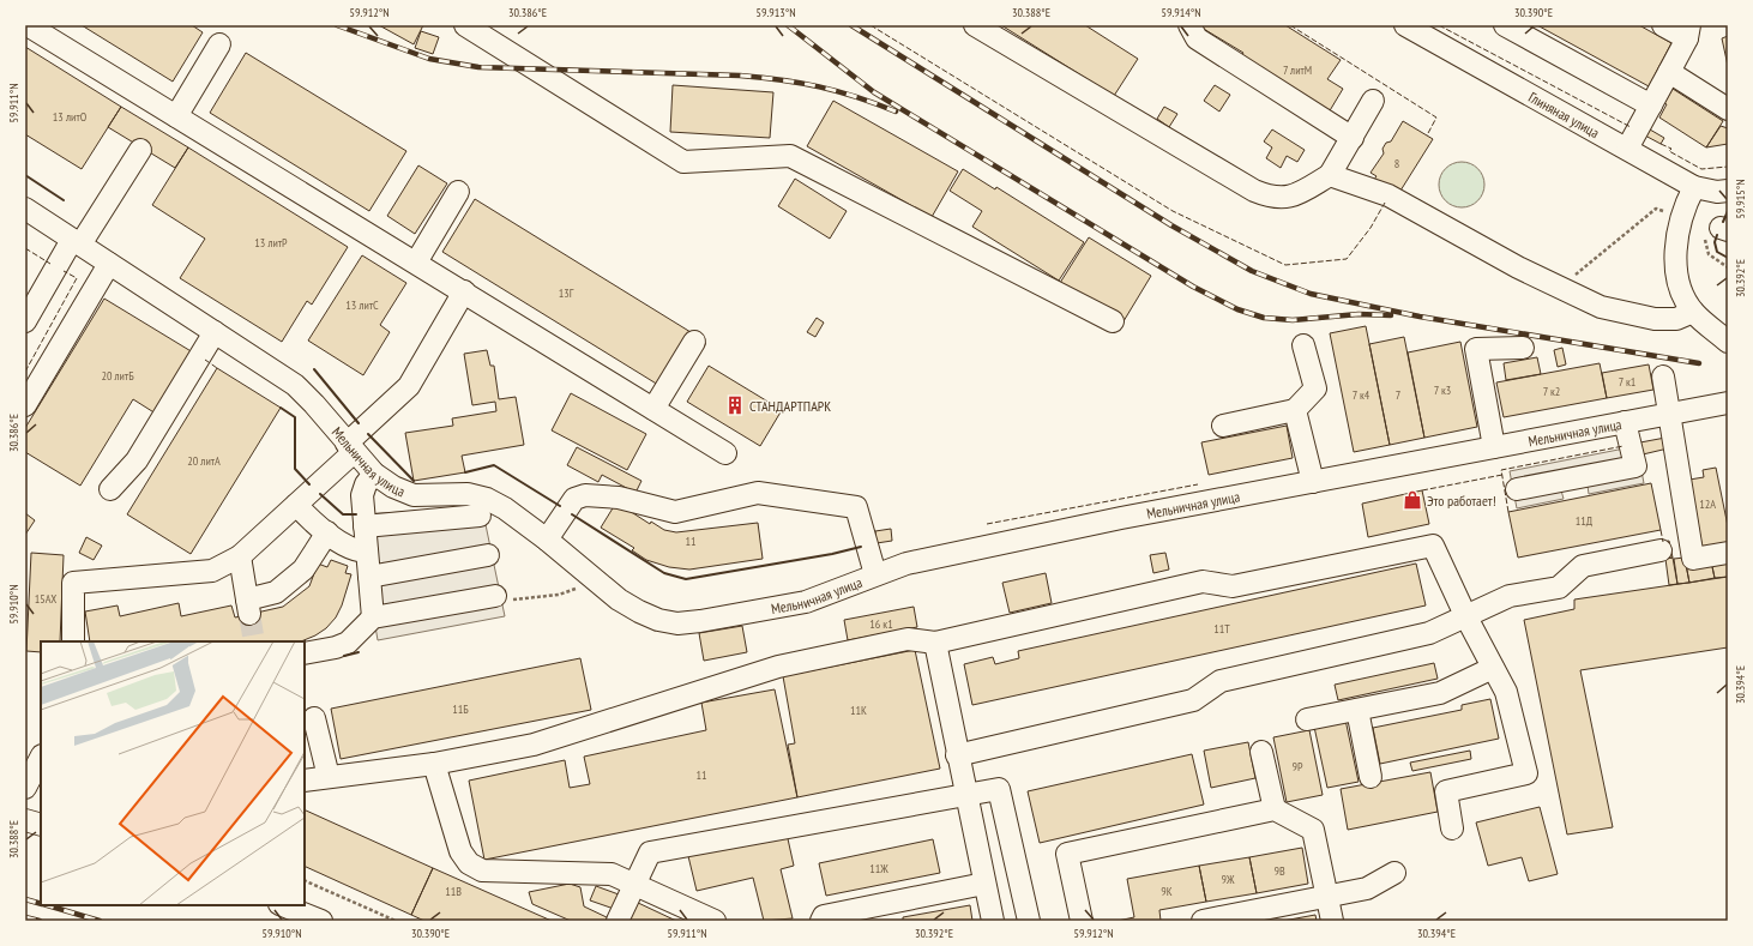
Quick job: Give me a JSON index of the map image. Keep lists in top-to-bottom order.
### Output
{
  "streets": {
    "street": ["Глиняная улица", "Мельничная улица"]
  },
  "places": {
    "building": ["СТАНДАРТПАРК"],
    "shop": ["Это работает!"]
  },
  "house_numbers": [
    "7 литМ",
    "13 литО",
    "8",
    "13 литР",
    "13Г",
    "13 литС",
    "20 литБ",
    "7 к1",
    "7 к3",
    "7 к2",
    "7 к4",
    "7",
    "20 литА",
    "12А",
    "11Д",
    "11",
    "15АХ",
    "16 к1",
    "11Т",
    "11Б",
    "11К",
    "9Р",
    "11",
    "11Ж",
    "9В",
    "9Ж",
    "11В",
    "9К"
  ],
  "coordinates": [
    "59.912°N",
    "30.386°E",
    "59.913°N",
    "30.388°E",
    "59.914°N",
    "30.390°E",
    "59.911°N",
    "59.915°N",
    "30.392°E",
    "59.910°N",
    "30.394°E"
  ]
}
